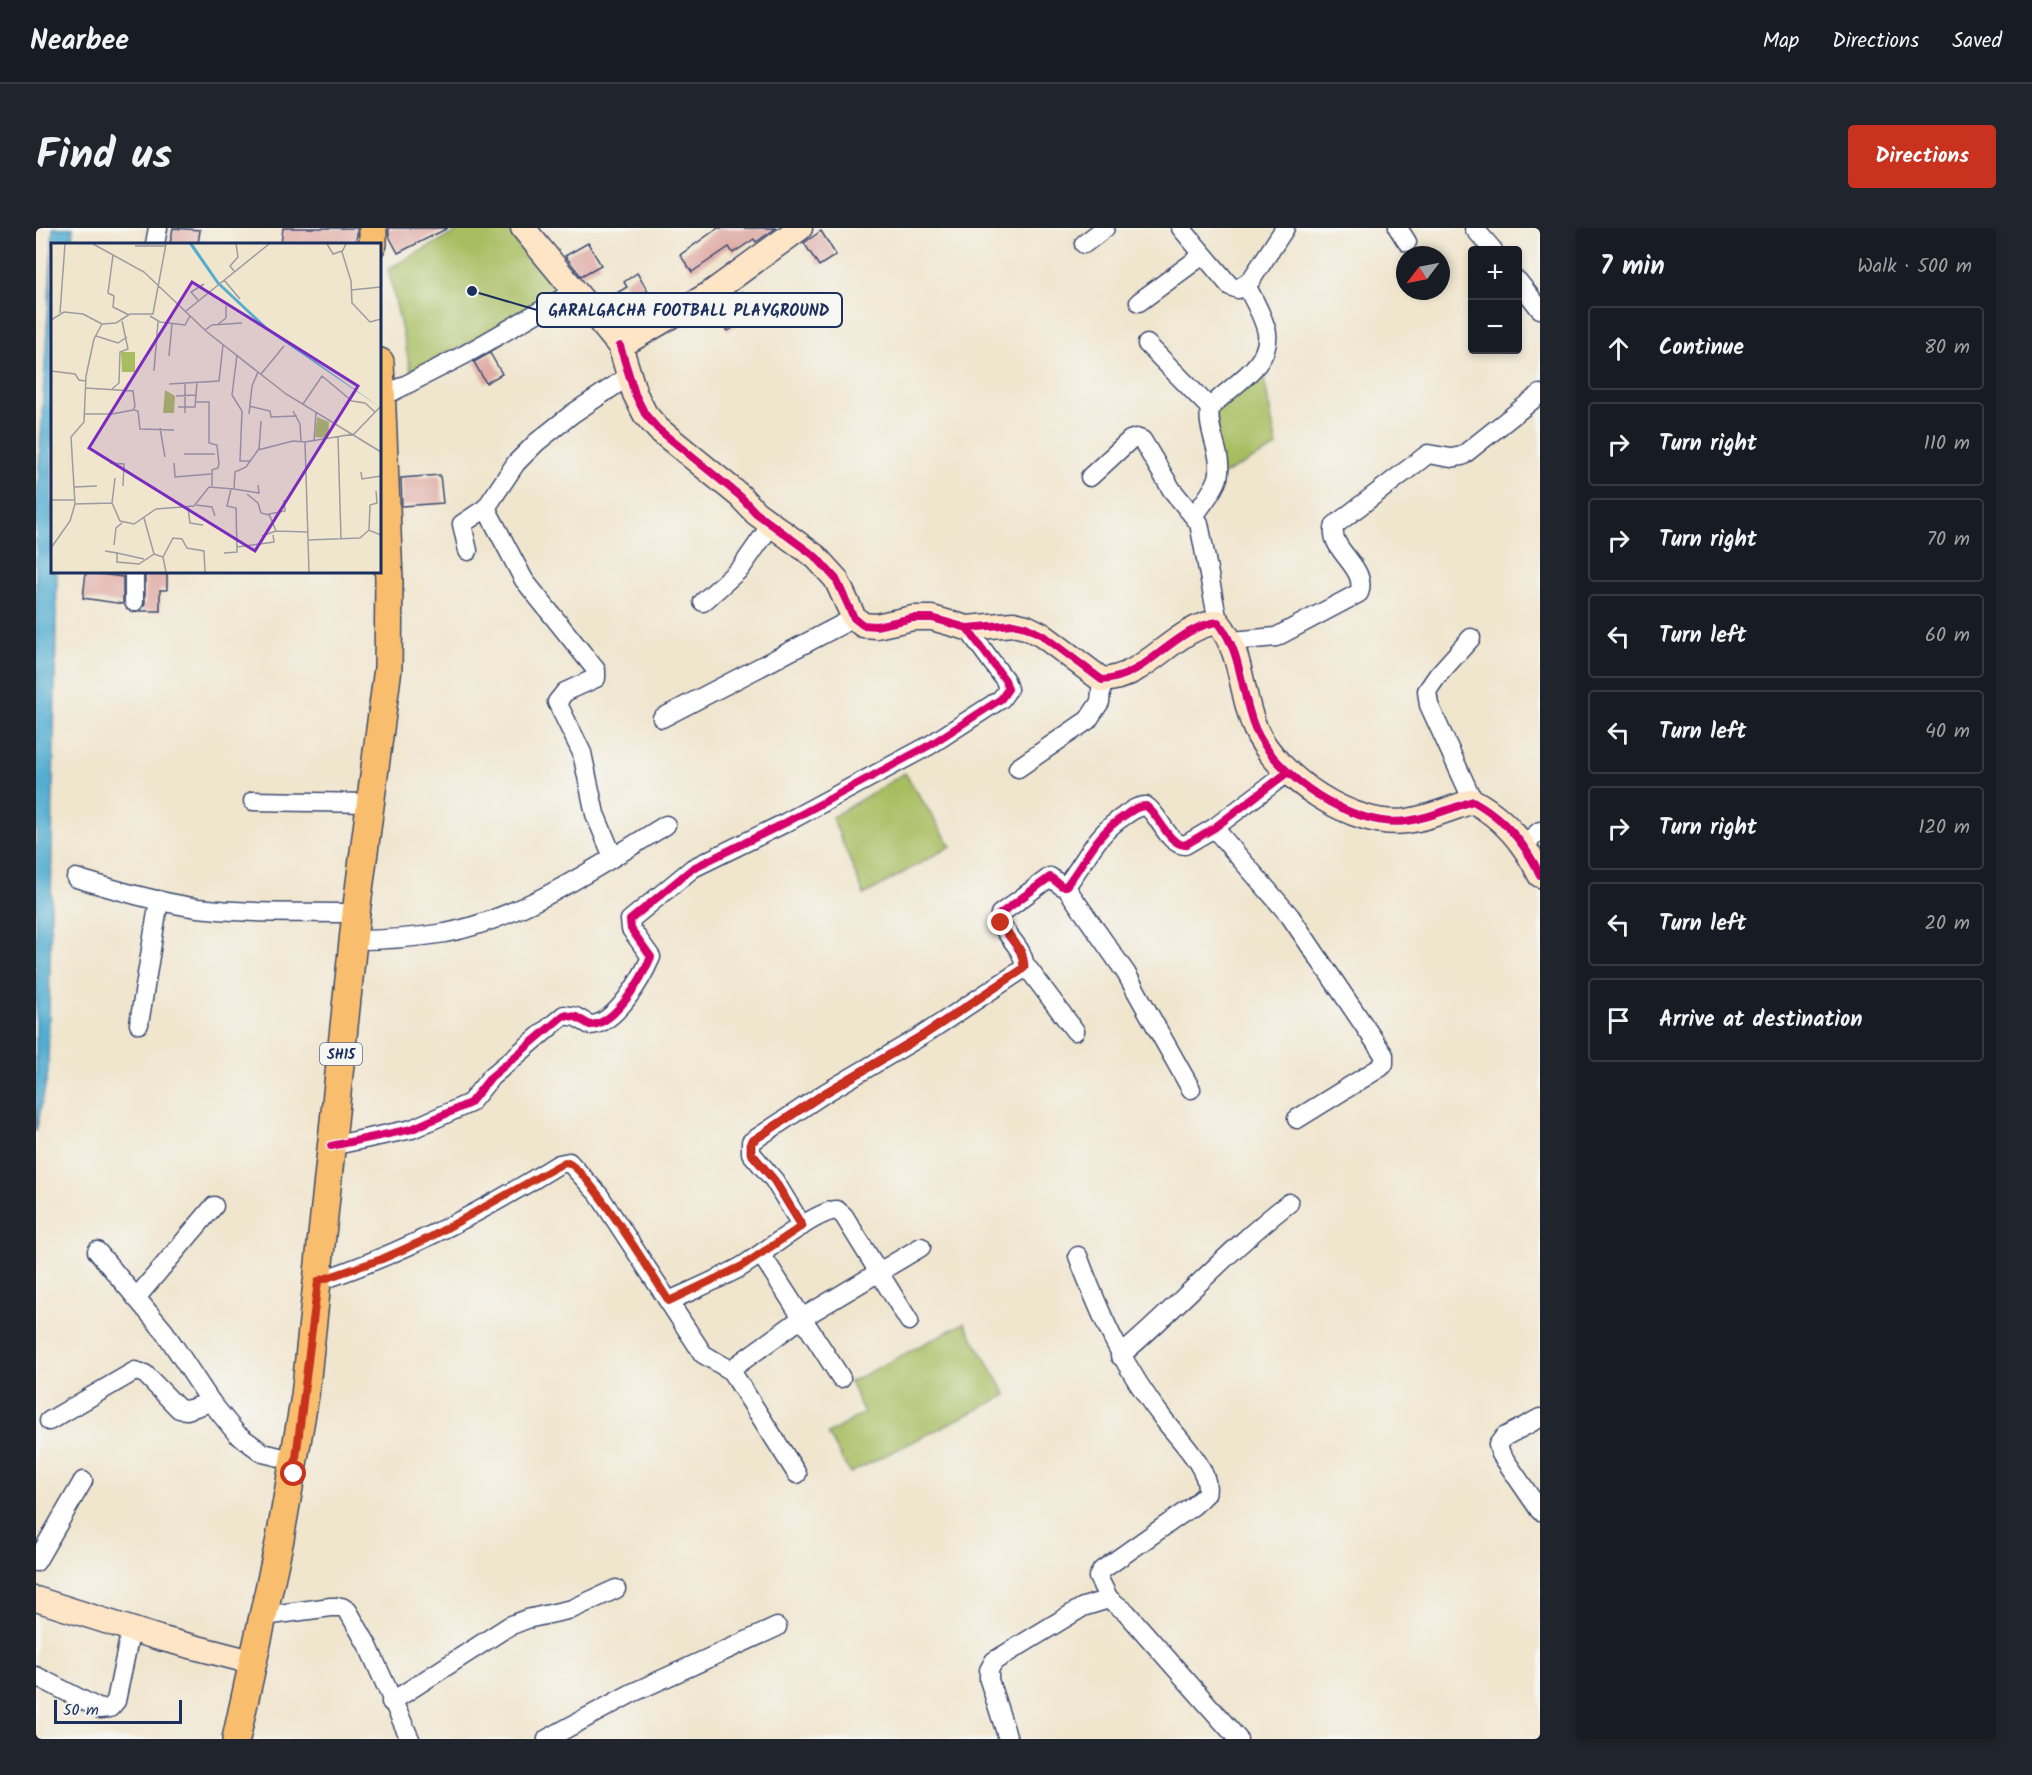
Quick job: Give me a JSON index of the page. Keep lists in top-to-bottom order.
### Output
{
  "streets": {
    "main road": ["SH15"]
  },
  "places": ["GARALGACHA FOOTBALL PLAYGROUND"],
  "scale_bar": "50 m",
  "north": "bottom left",
  "page": {
    "header": "Nearbee",
    "nav": ["Map", "Directions", "Saved"],
    "title": "Find us",
    "buttons": "Directions",
    "heading": ["7 min", "Walk · 500 m"],
    "map_buttons": ["+", "−"],
    "list": [
      ["Continue", "80 m"],
      ["Turn right", "110 m"],
      ["Turn right", "70 m"],
      ["Turn left", "60 m"],
      ["Turn left", "40 m"],
      ["Turn right", "120 m"],
      ["Turn left", "20 m"],
      "Arrive at destination"
    ],
    "scale": "50 m"
  }
}
